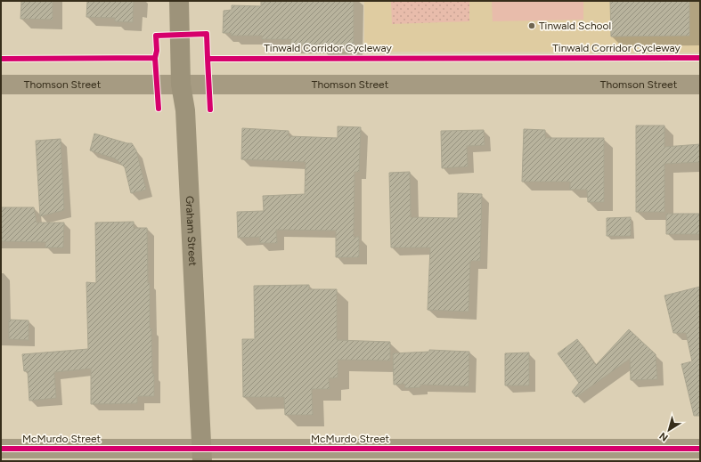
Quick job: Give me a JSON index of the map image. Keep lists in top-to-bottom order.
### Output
{
  "streets": {
    "street": ["Thomson Street", "Graham Street", "McMurdo Street"],
    "cycle path": ["Tinwald Corridor Cycleway"]
  },
  "crossings": [
    ["Thomson Street", "Graham Street"],
    ["Graham Street", "McMurdo Street"]
  ],
  "places": ["Tinwald School"],
  "north": "bottom left"
}
